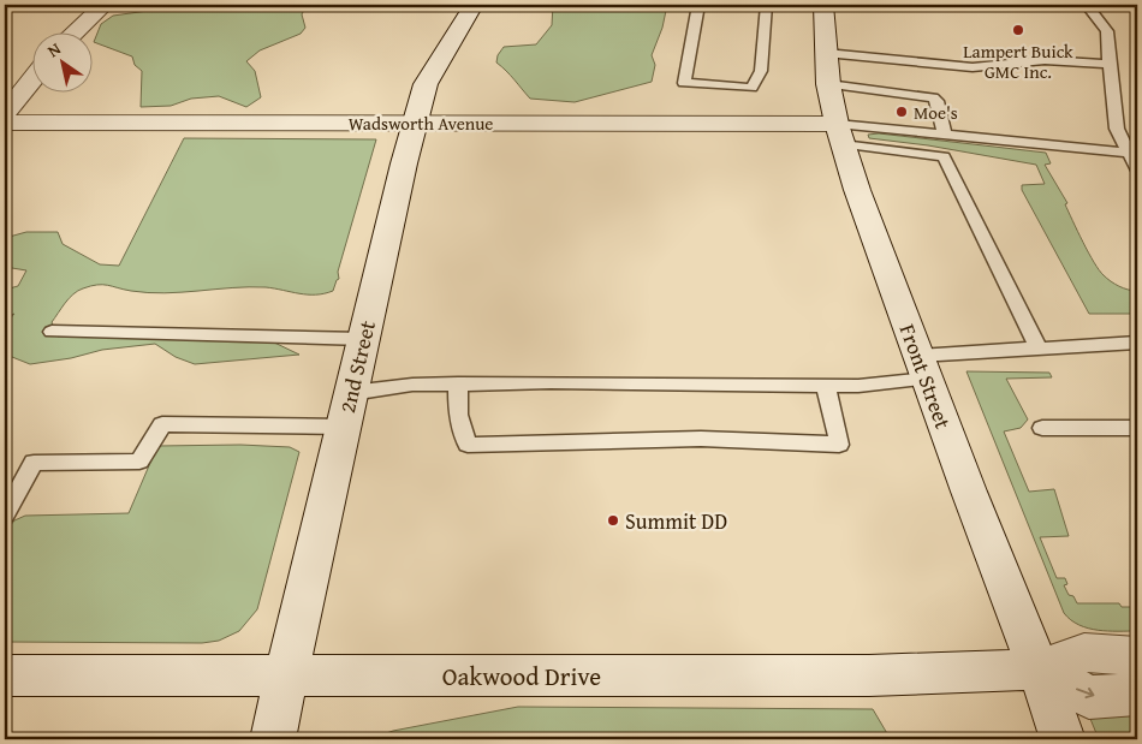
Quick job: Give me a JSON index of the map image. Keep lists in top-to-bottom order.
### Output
{
  "streets": {
    "main road": [
      "Wadsworth Avenue",
      "2nd Street",
      "Front Street",
      "Oakwood Drive"
    ]
  },
  "crossings": [
    ["Wadsworth Avenue", "2nd Street"],
    ["Wadsworth Avenue", "Front Street"],
    ["2nd Street", "Oakwood Drive"],
    ["Front Street", "Oakwood Drive"]
  ],
  "places": ["Lampert Buick GMC Inc.", "Moe's", "Summit DD"],
  "north": "top left"
}
